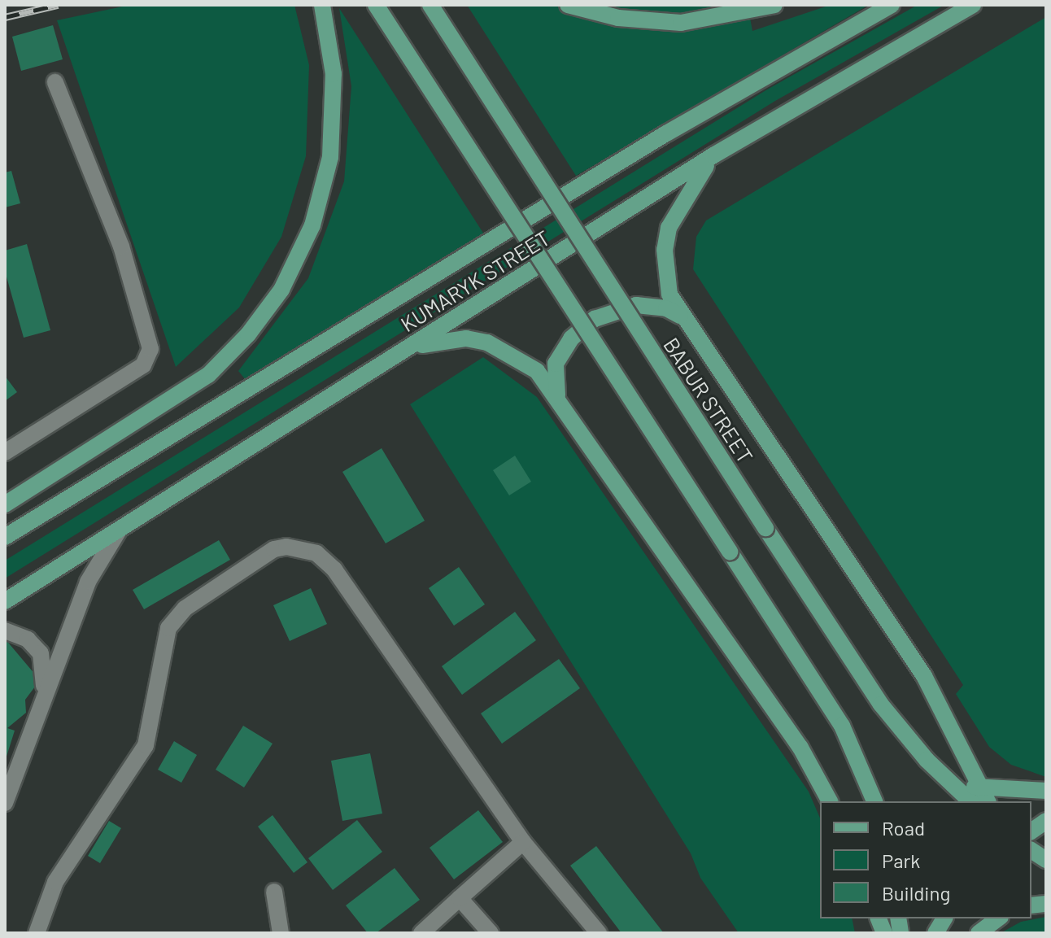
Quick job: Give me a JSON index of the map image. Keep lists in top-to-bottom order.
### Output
{
  "streets": {
    "main road": ["KUMARYK STREET", "BABUR STREET"]
  },
  "legend": ["Road", "Park", "Building"]
}
